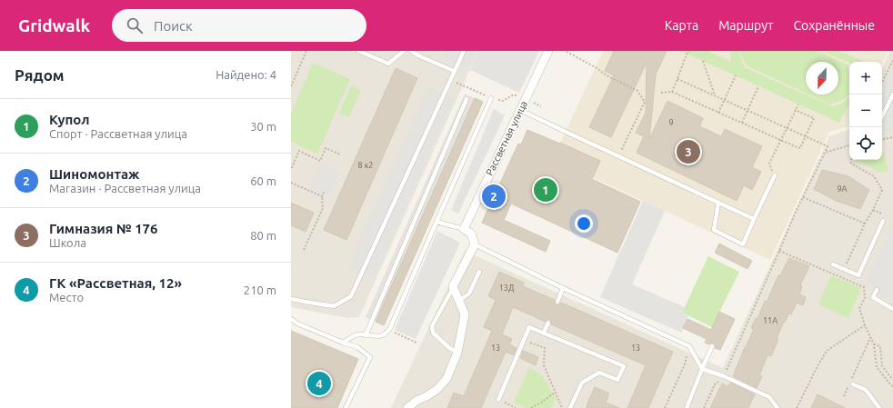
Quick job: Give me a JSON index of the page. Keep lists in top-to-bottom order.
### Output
{
  "streets": {
    "street": ["Рассветная улица"]
  },
  "house_numbers": [
    "9",
    "8 к2",
    "9А",
    "13Д",
    "11А",
    "13",
    "13"
  ],
  "north": "bottom",
  "page": {
    "header": "Gridwalk",
    "search": "Поиск",
    "nav": ["Карта", "Маршрут", "Сохранённые"],
    "heading": ["Рядом", "Найдено: 4"],
    "map_buttons": ["+", "−"],
    "list": [
      {
        "mark": "1",
        "name": "Купол",
        "note": "Спорт · Рассветная улица",
        "value": "30 m"
      },
      {
        "mark": "2",
        "name": "Шиномонтаж",
        "note": "Магазин · Рассветная улица",
        "value": "60 m"
      },
      {
        "mark": "3",
        "name": "Гимназия № 176",
        "note": "Школа",
        "value": "80 m"
      },
      {
        "mark": "4",
        "name": "ГК «Рассветная, 12»",
        "note": "Место",
        "value": "210 m"
      }
    ],
    "pins": [
      "3",
      "1",
      "2",
      "4"
    ]
  }
}
